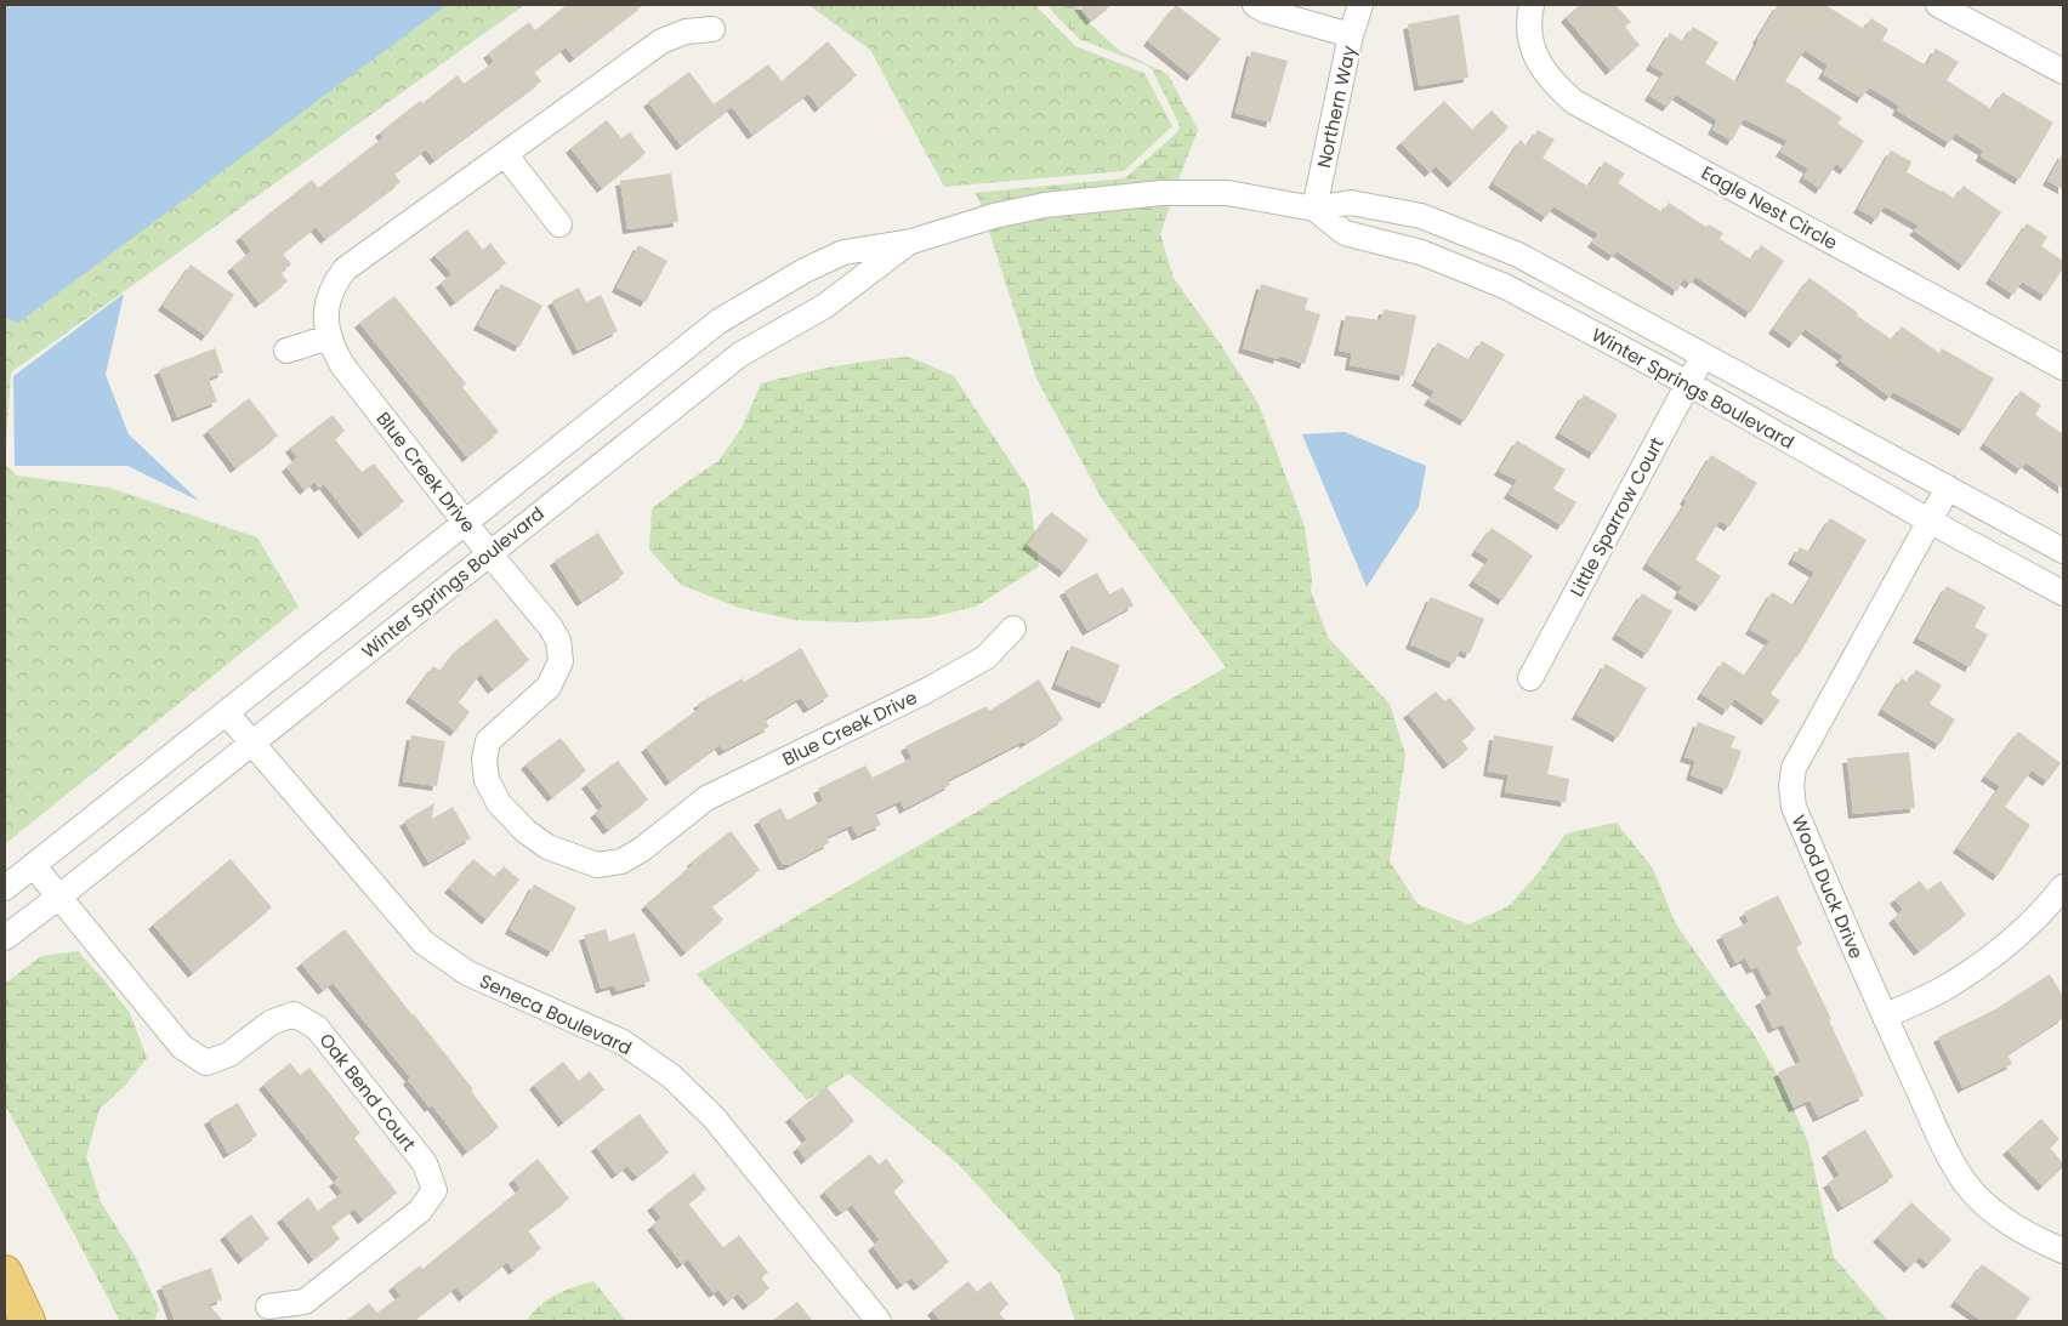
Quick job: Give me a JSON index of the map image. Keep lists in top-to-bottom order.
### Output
{
  "streets": {
    "street": [
      "Northern Way",
      "Eagle Nest Circle",
      "Winter Springs Boulevard",
      "Blue Creek Drive",
      "Little Sparrow Court",
      "Wood Duck Drive",
      "Seneca Boulevard",
      "Oak Bend Court"
    ]
  },
  "crossings": [
    ["Northern Way", "Winter Springs Boulevard"],
    ["Winter Springs Boulevard", "Blue Creek Drive"],
    ["Winter Springs Boulevard", "Little Sparrow Court"],
    ["Winter Springs Boulevard", "Wood Duck Drive"],
    ["Winter Springs Boulevard", "Seneca Boulevard"],
    ["Winter Springs Boulevard", "Oak Bend Court"]
  ]
}
